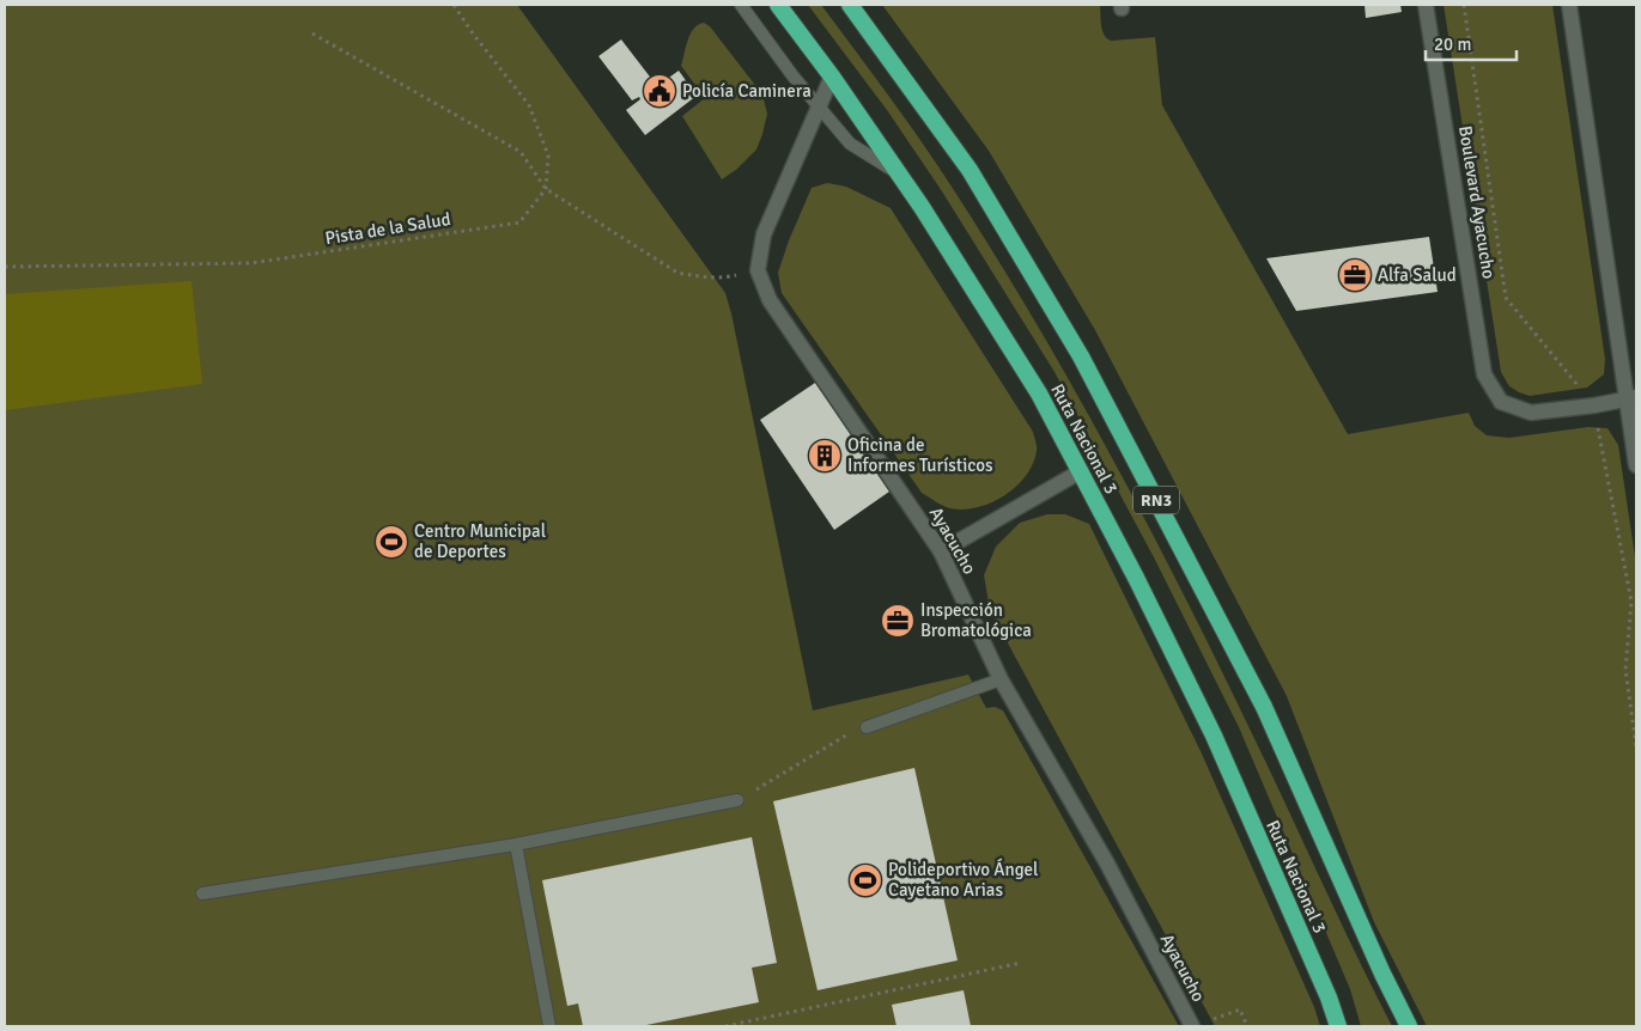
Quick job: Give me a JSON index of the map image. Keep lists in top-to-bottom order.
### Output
{
  "streets": {
    "highway": ["Ruta Nacional 3", "RN3"],
    "street": ["Boulevard Ayacucho", "Ayacucho"],
    "path": ["Pista de la Salud"]
  },
  "places": {
    "public building": ["Policía Caminera"],
    "office": ["Alfa Salud", "Inspección Bromatológica"],
    "building": ["Oficina de Informes Turísticos"],
    "sports": ["Centro Municipal de Deportes", "Polideportivo Ángel Cayetano Arias"]
  },
  "scale_bar": "20 m"
}
